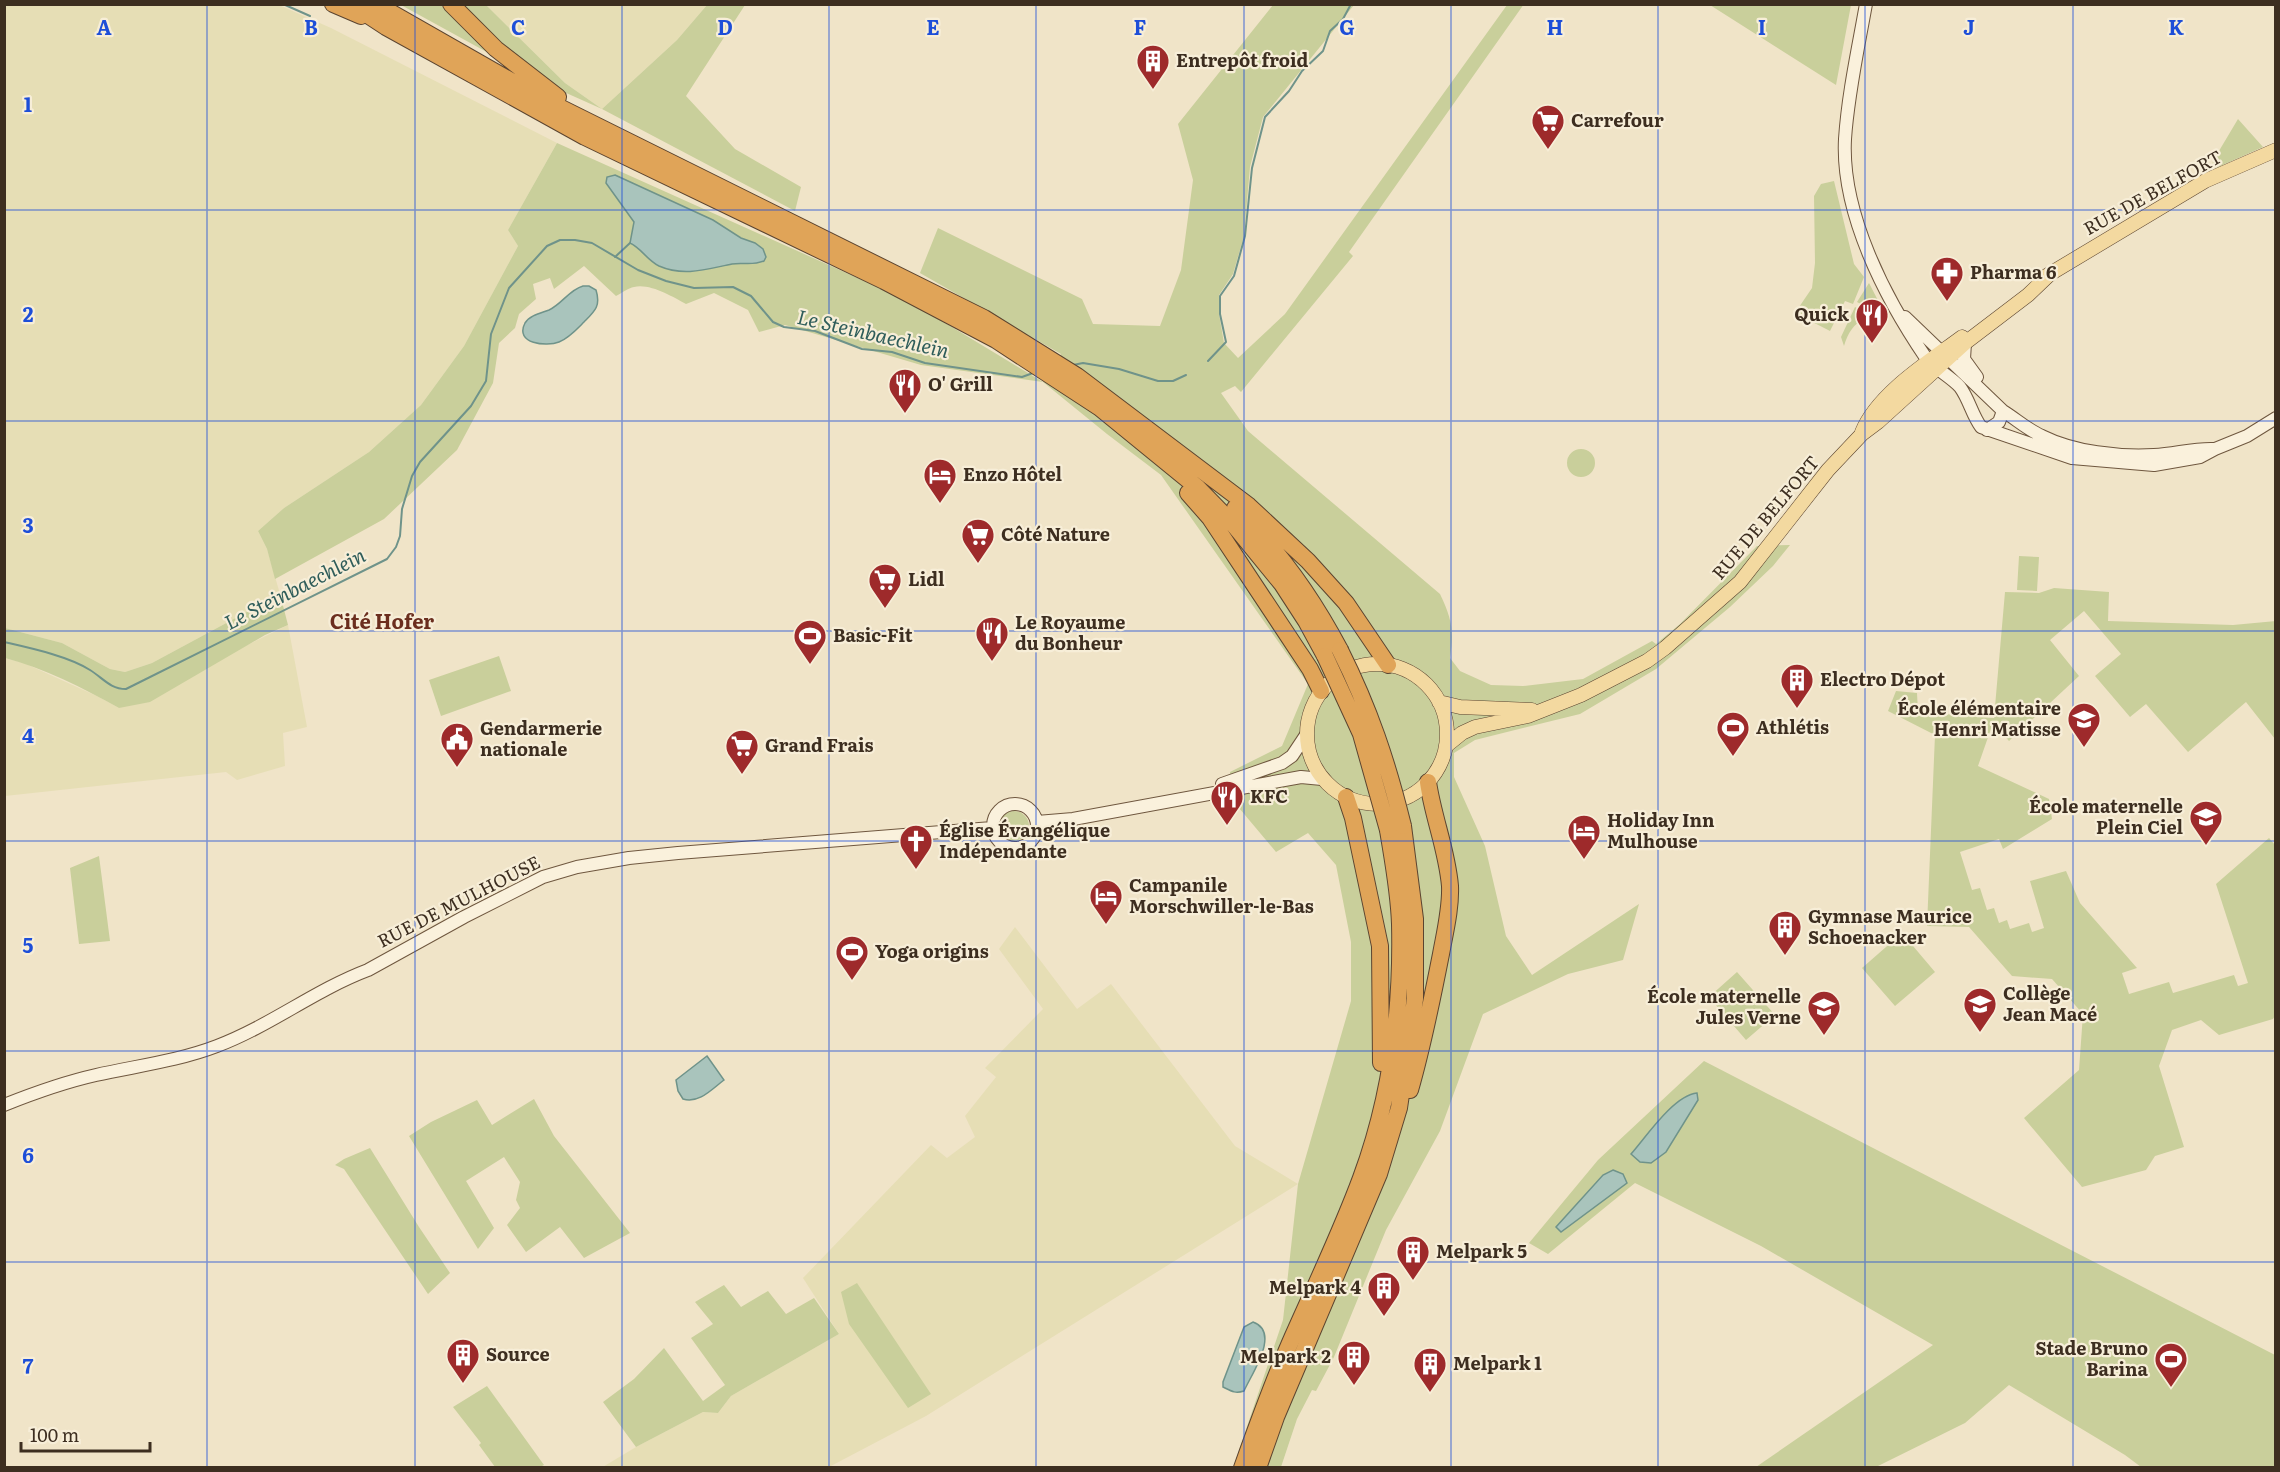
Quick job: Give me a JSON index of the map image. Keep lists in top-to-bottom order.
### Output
{
  "streets": {
    "main road": ["RUE DE BELFORT", "RUE DE MULHOUSE"]
  },
  "districts": ["Cité Hofer"],
  "water": ["Le Steinbaechlein"],
  "places": {
    "building": [
      "Entrepôt froid",
      "Electro Dépot",
      "Gymnase Maurice Schoenacker",
      "Melpark 5",
      "Melpark 4",
      "Source",
      "Melpark 2",
      "Melpark 1"
    ],
    "supermarket": [
      "Carrefour",
      "Côté Nature",
      "Lidl",
      "Grand Frais"
    ],
    "pharmacy": ["Pharma 6"],
    "restaurant": [
      "Quick",
      "O' Grill",
      "Le Royaume du Bonheur",
      "KFC"
    ],
    "hotel": ["Enzo Hôtel", "Holiday Inn Mulhouse", "Campanile Morschwiller-le-Bas"],
    "sports": [
      "Basic-Fit",
      "Athlétis",
      "Yoga origins",
      "Stade Bruno Barina"
    ],
    "school or university": [
      "École élémentaire Henri Matisse",
      "École maternelle Plein Ciel",
      "Collège Jean Macé",
      "École maternelle Jules Verne"
    ],
    "public building": ["Gendarmerie nationale"],
    "church": ["Église Évangélique Indépendante"]
  },
  "scale_bar": "100 m",
  "grid": {
    "columns": [
      "A",
      "B",
      "C",
      "D",
      "E",
      "F",
      "G",
      "H",
      "I",
      "J",
      "K"
    ],
    "rows": [
      "1",
      "2",
      "3",
      "4",
      "5",
      "6",
      "7"
    ]
  }
}
